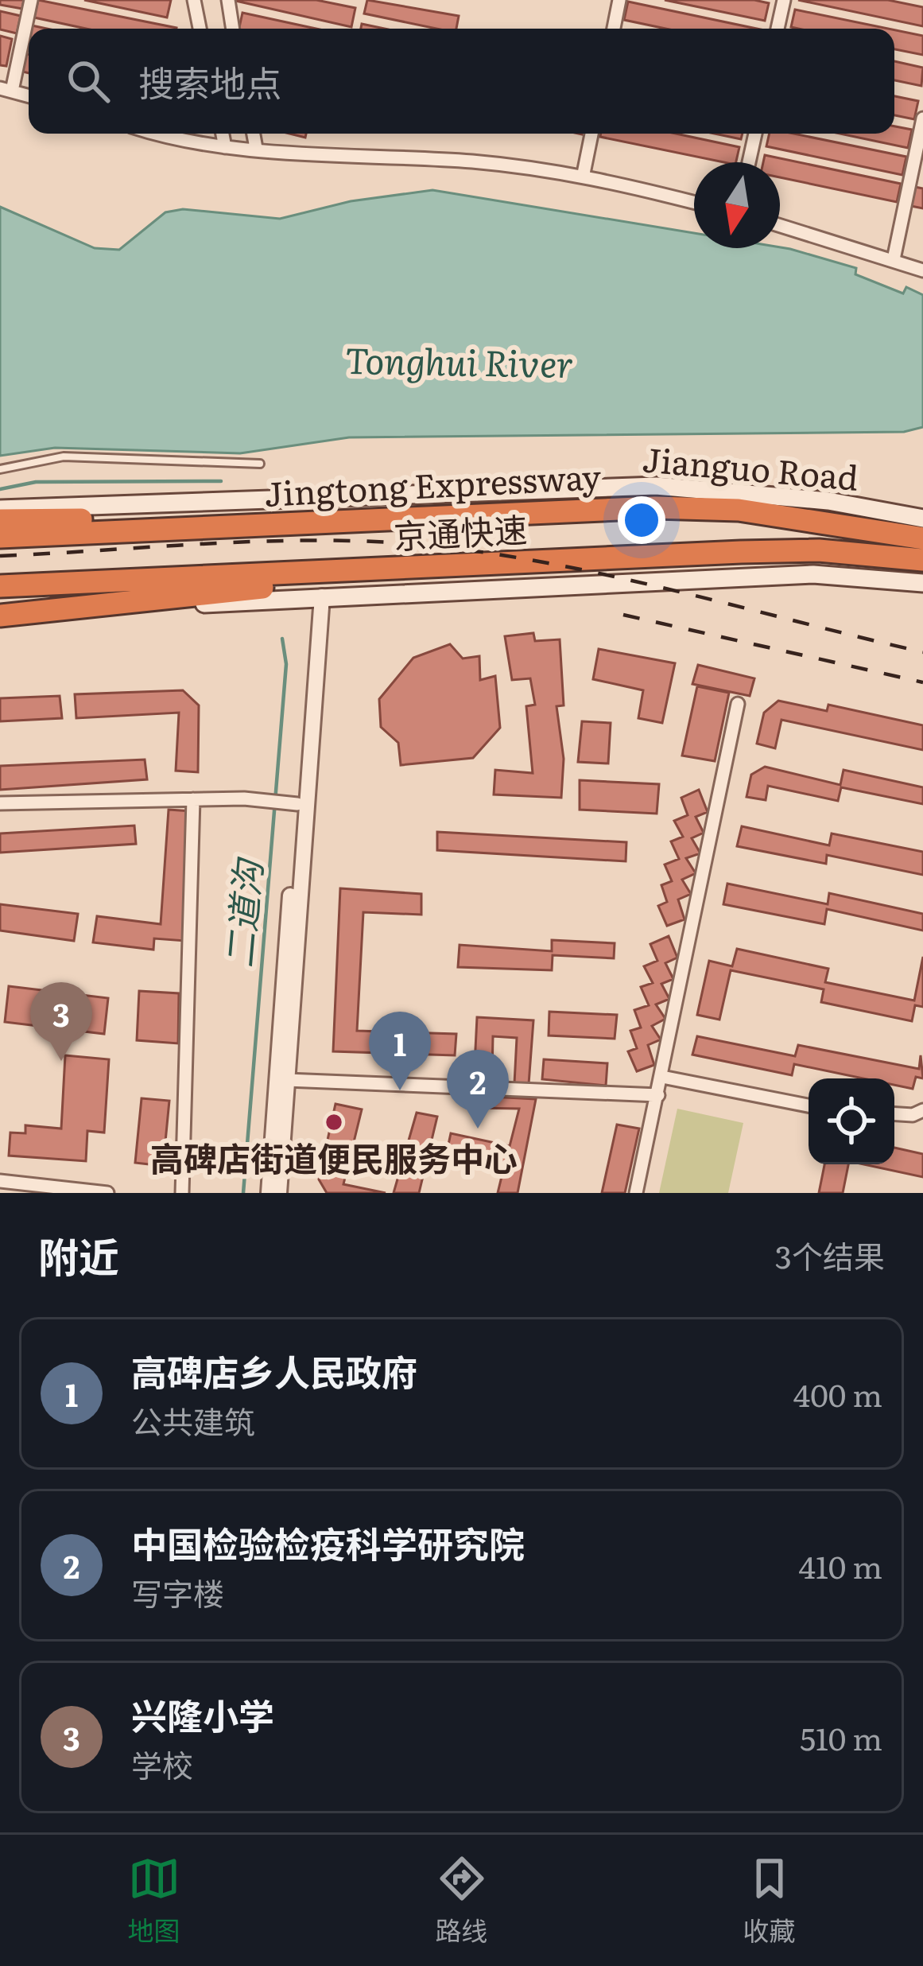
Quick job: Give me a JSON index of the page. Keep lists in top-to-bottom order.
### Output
{
  "streets": {
    "highway": ["Jingtong Expressway", "京通快速"],
    "main road": ["Jianguo Road"]
  },
  "water": ["Tonghui River", "二道沟"],
  "places": ["高碑店街道便民服务中心"],
  "north": "bottom",
  "page": {
    "search": "搜索地点",
    "pins": ["3", "1", "2"],
    "heading": ["附近", "3个结果"],
    "list": [
      {
        "mark": "1",
        "name": "高碑店乡人民政府",
        "note": "公共建筑",
        "value": "400 m"
      },
      {
        "mark": "2",
        "name": "中国检验检疫科学研究院",
        "note": "写字楼",
        "value": "410 m"
      },
      {
        "mark": "3",
        "name": "兴隆小学",
        "note": "学校",
        "value": "510 m"
      }
    ],
    "nav": ["地图", "路线", "收藏"]
  }
}
